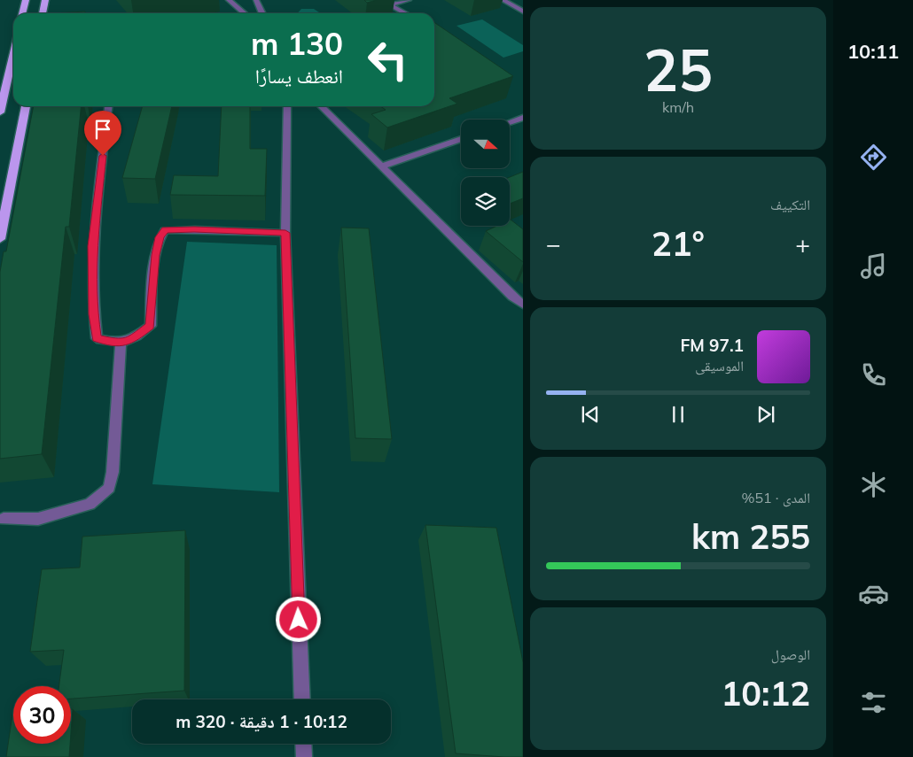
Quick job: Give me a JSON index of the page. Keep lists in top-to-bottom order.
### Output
{
  "north": "right",
  "page": {
    "tabs": "10:11",
    "tile": [
      ["25", "km/h"],
      "التكييف",
      ["المدى · 51%", "255 km"],
      ["الوصول", "10:12"]
    ],
    "turn": ["130 m", "انعطف يسارًا"],
    "heat": ["−", "21°", "+"],
    "song": ["97.1 FM", "الموسيقى"],
    "limit": "30",
    "trip": "10:12 · 1 دقيقة · 320 m"
  }
}
